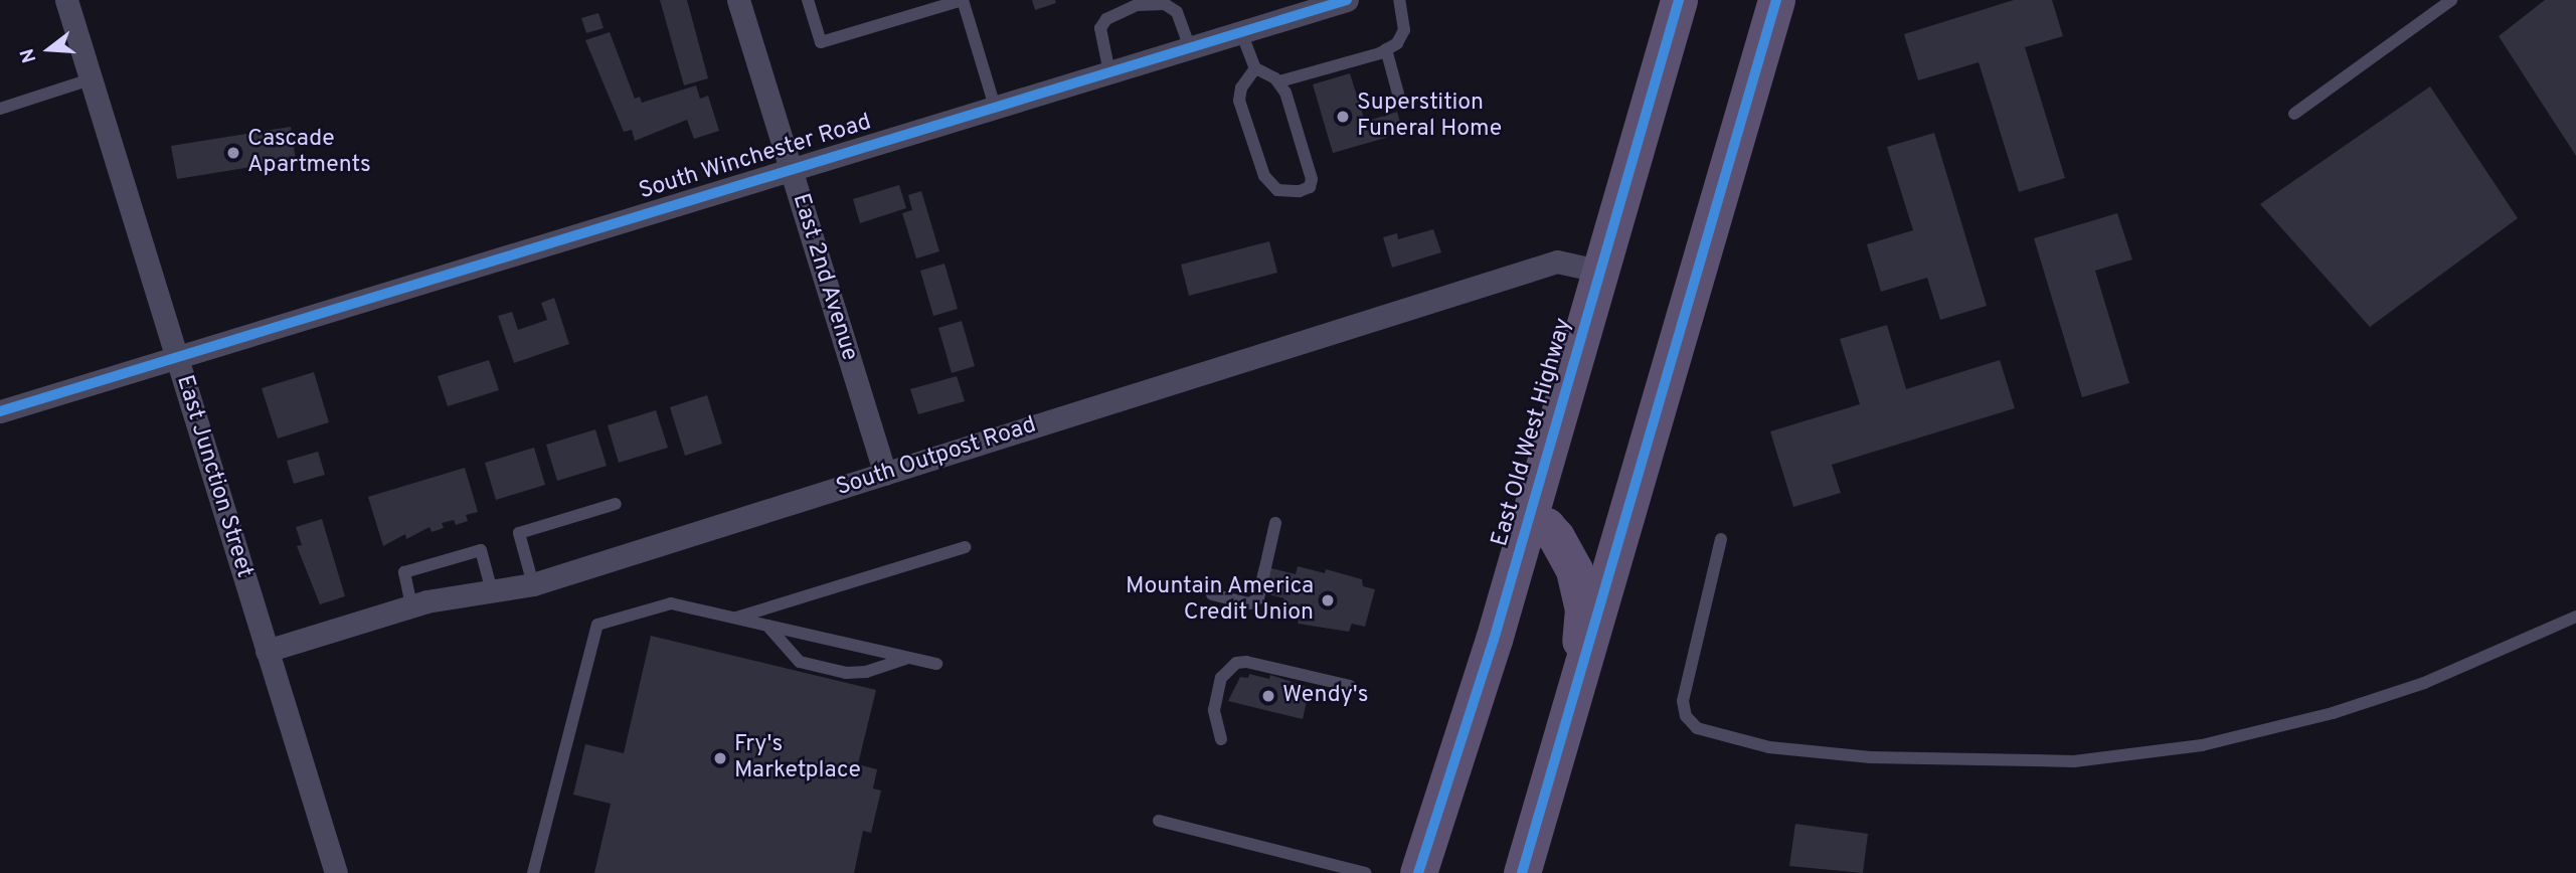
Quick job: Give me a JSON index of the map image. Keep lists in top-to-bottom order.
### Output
{
  "streets": {
    "main road": ["East Old West Highway"],
    "street": [
      "South Winchester Road",
      "East 2nd Avenue",
      "South Outpost Road",
      "East Junction Street"
    ]
  },
  "crossings": [
    ["South Winchester Road", "East 2nd Avenue"],
    ["South Winchester Road", "East Junction Street"],
    ["East 2nd Avenue", "South Outpost Road"],
    ["East Old West Highway", "South Outpost Road"],
    ["South Outpost Road", "East Junction Street"]
  ],
  "places": [
    "Superstition Funeral Home",
    "Cascade Apartments",
    "Mountain America Credit Union",
    "Wendy's",
    "Fry's Marketplace"
  ],
  "north": "left"
}
